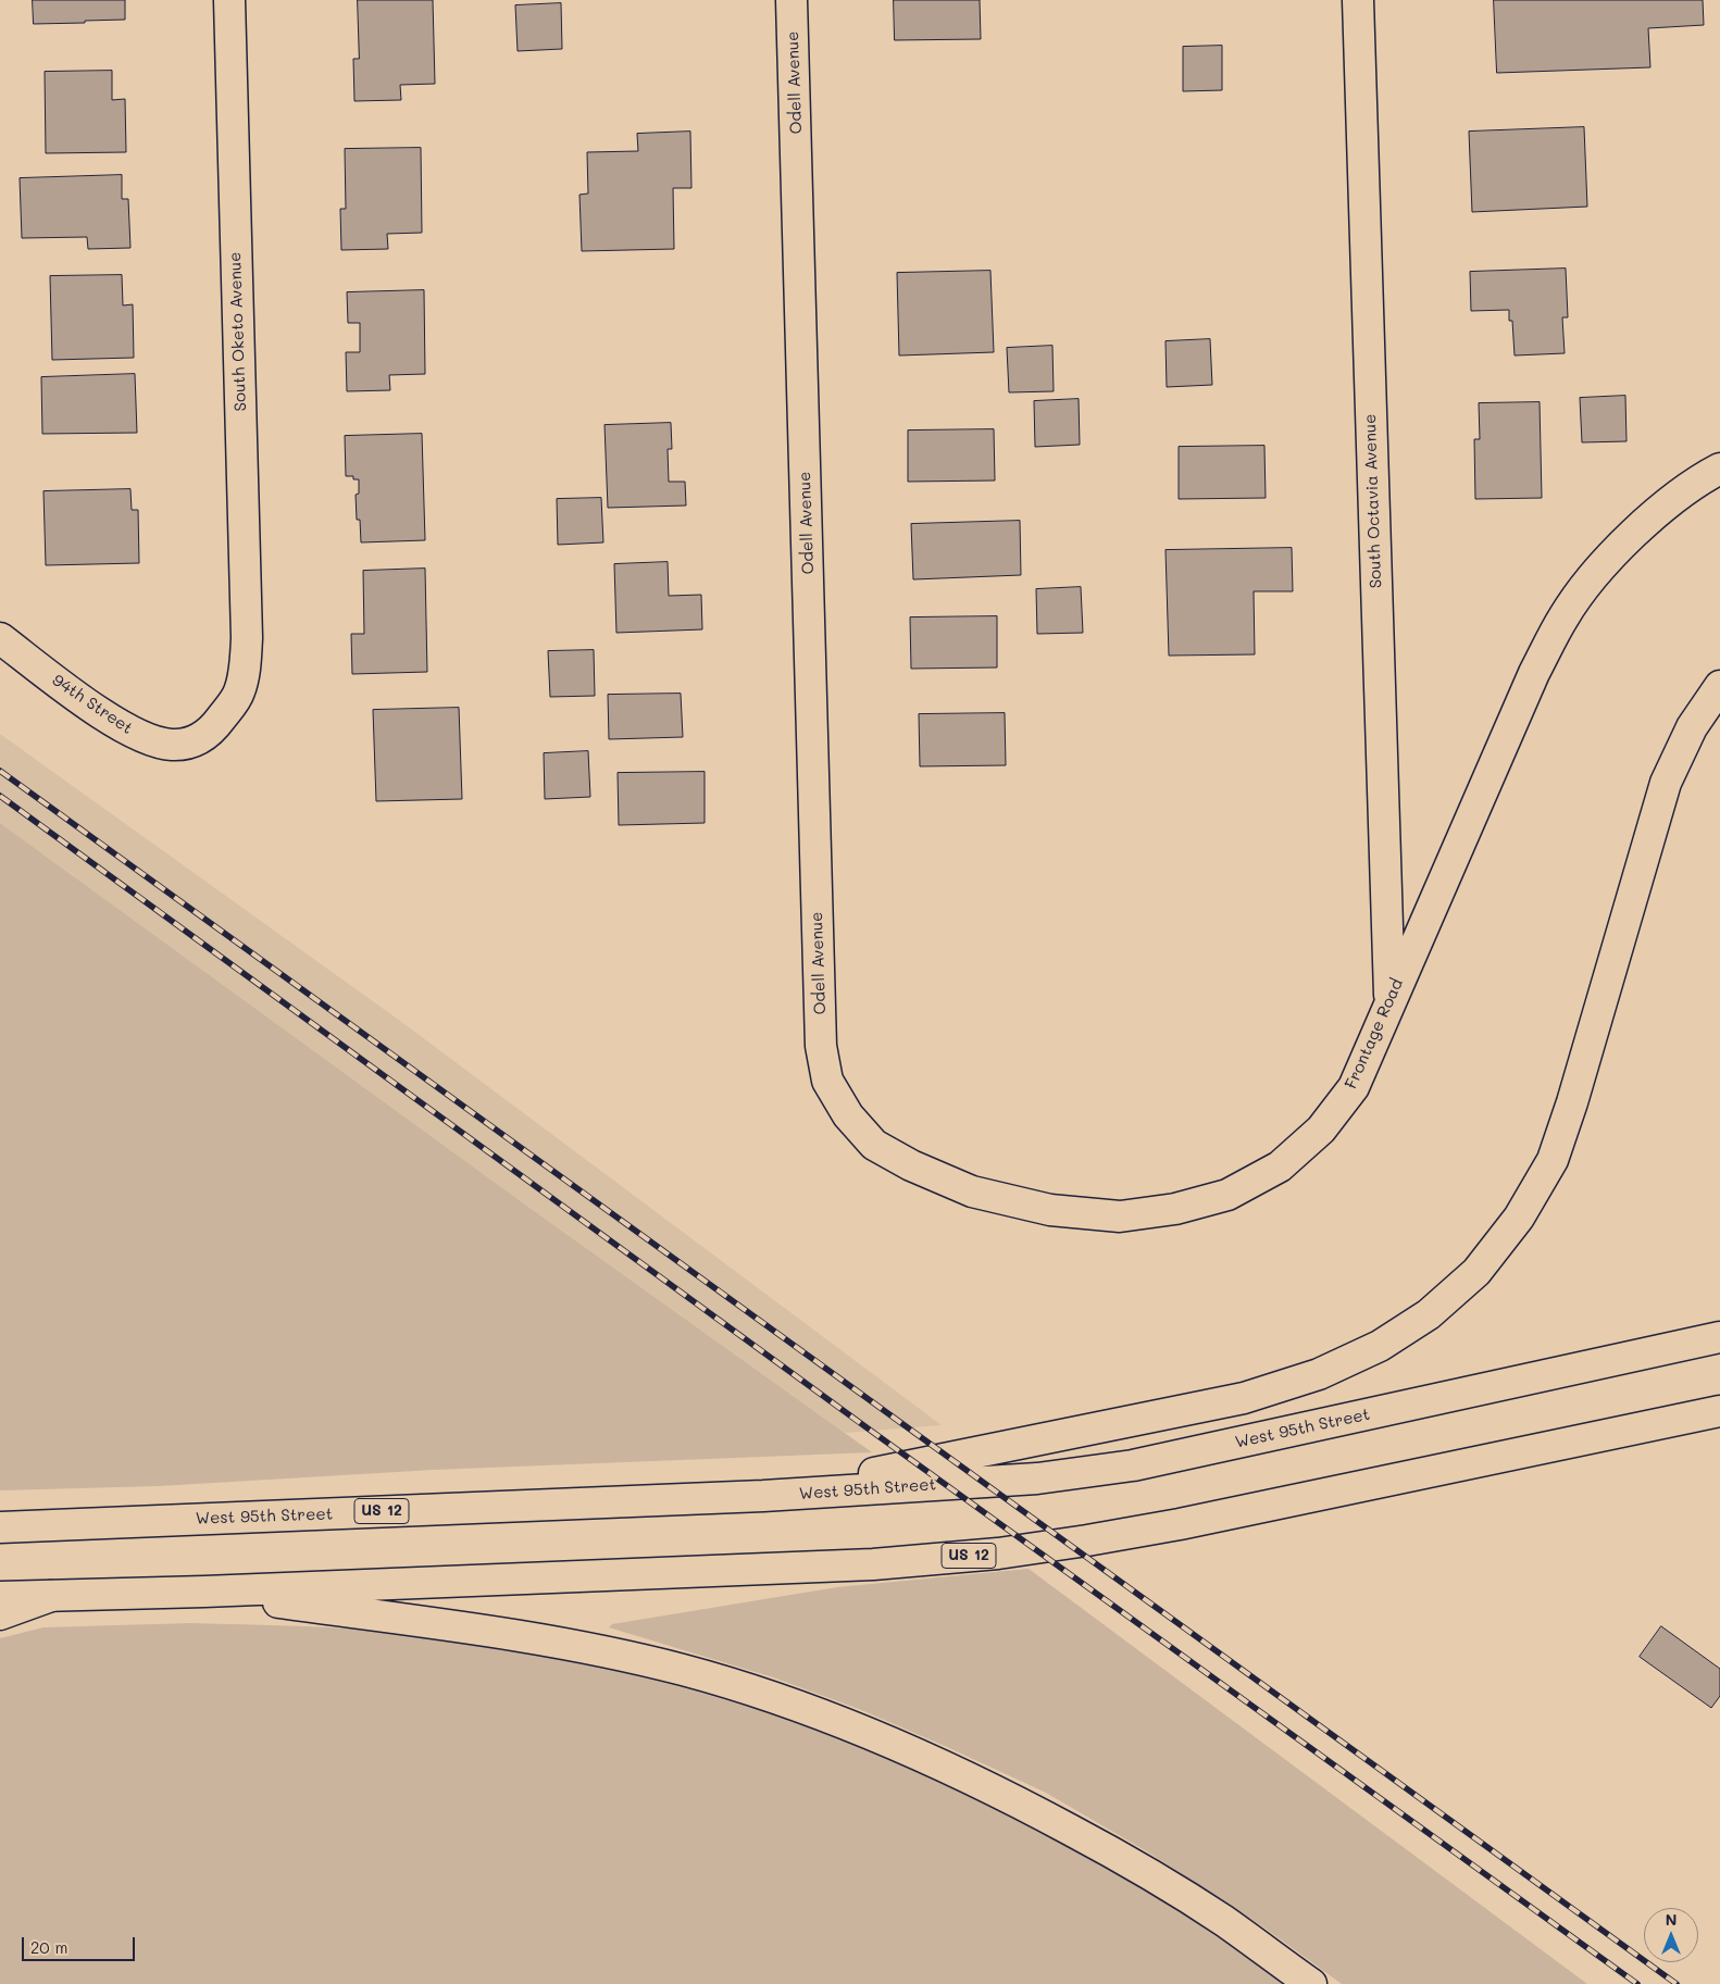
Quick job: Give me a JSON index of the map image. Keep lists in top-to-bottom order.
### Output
{
  "streets": {
    "main road": [
      "Odell Avenue",
      "South Oketo Avenue",
      "South Octavia Avenue",
      "94th Street",
      "Frontage Road",
      "West 95th Street",
      "US 12"
    ]
  },
  "crossings": [
    ["Odell Avenue", "Frontage Road"],
    ["South Oketo Avenue", "94th Street"],
    ["South Octavia Avenue", "Frontage Road"]
  ],
  "scale_bar": "20 m",
  "north": "top"
}
